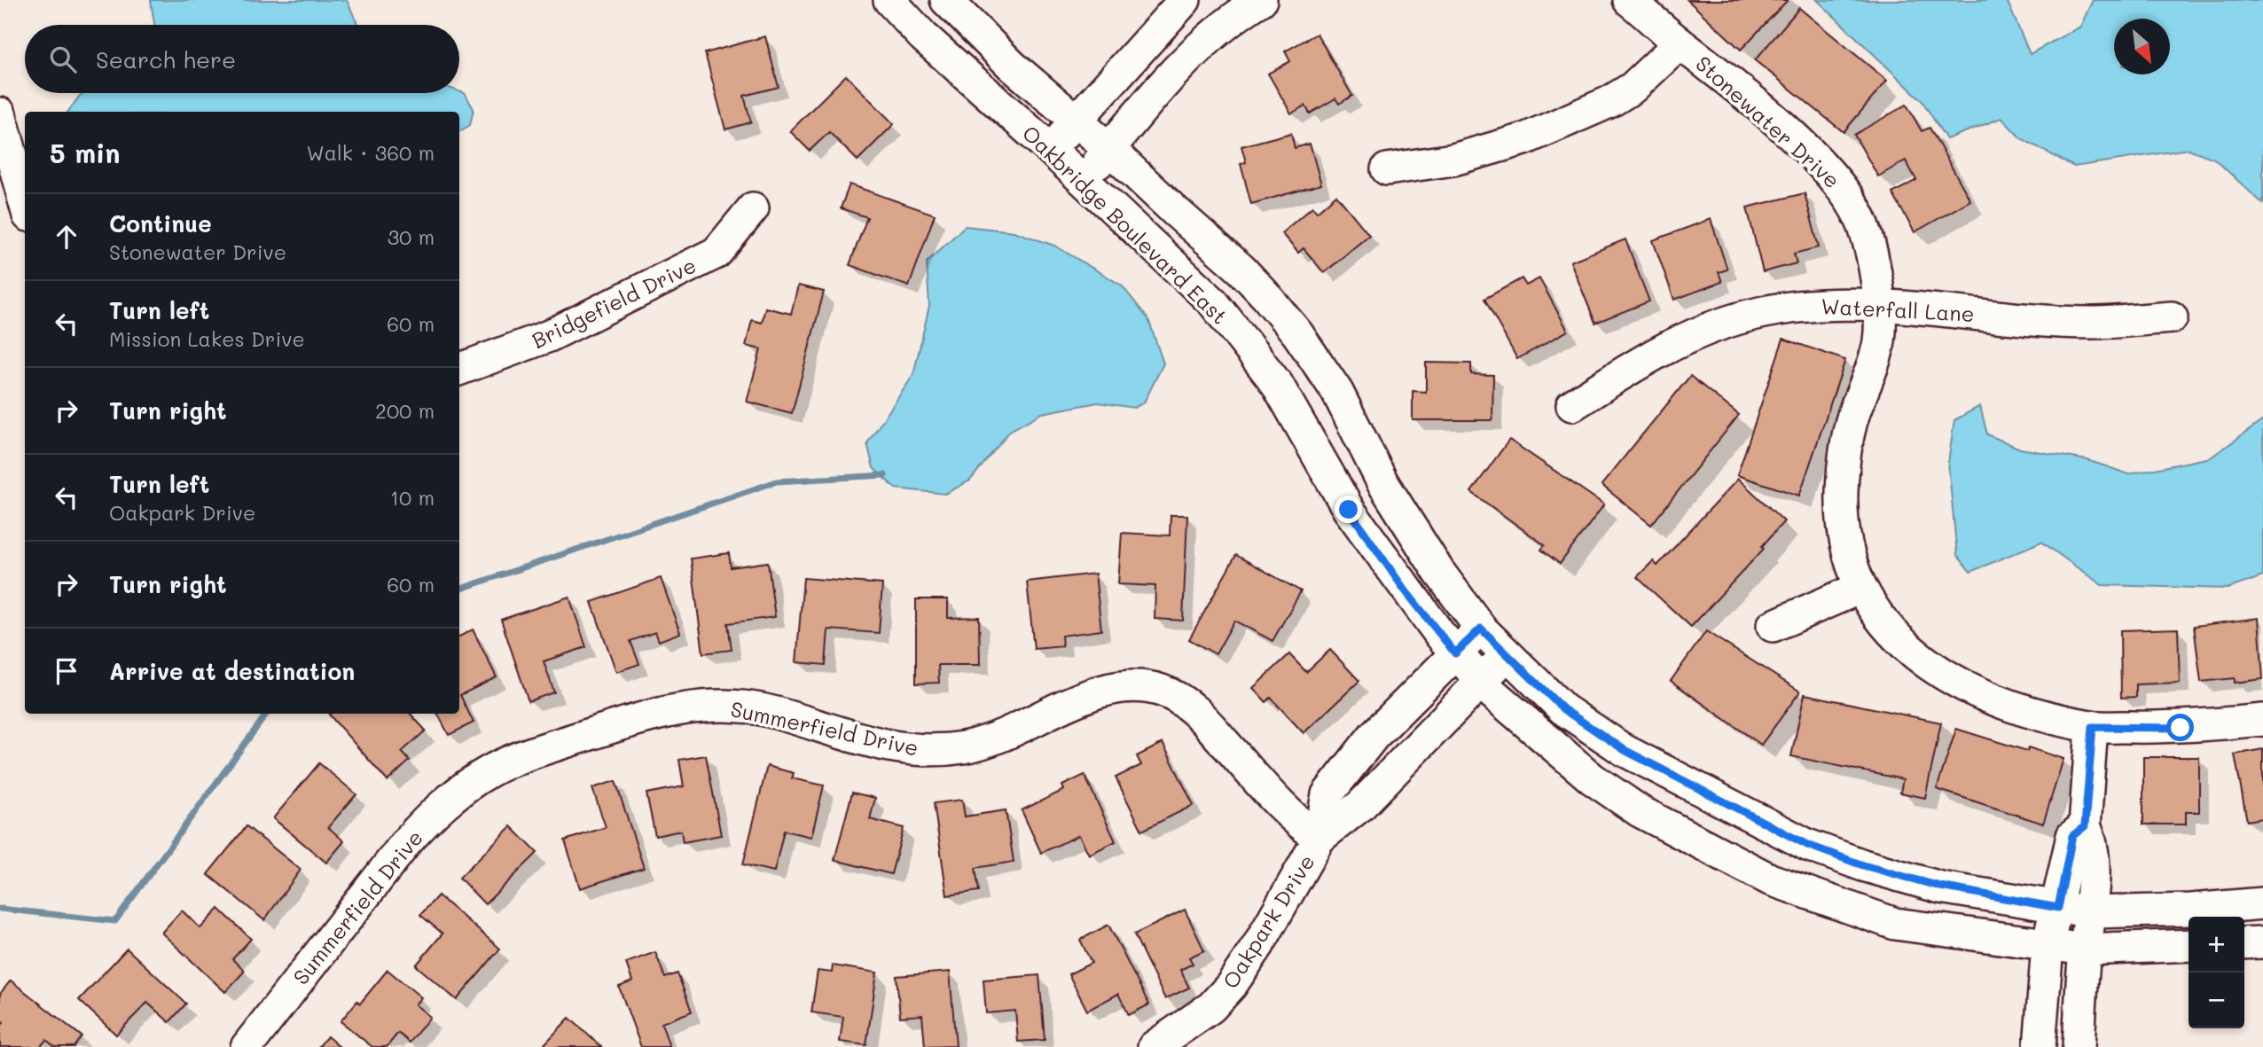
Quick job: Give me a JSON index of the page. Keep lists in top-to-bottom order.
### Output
{
  "streets": {
    "street": [
      "Stonewater Drive",
      "Oakbridge Boulevard East",
      "Bridgefield Drive",
      "Waterfall Lane",
      "Summerfield Drive",
      "Oakpark Drive"
    ]
  },
  "crossings": [
    ["Stonewater Drive", "Waterfall Lane"],
    ["Oakbridge Boulevard East", "Oakpark Drive"],
    ["Summerfield Drive", "Oakpark Drive"]
  ],
  "north": "bottom right",
  "page": {
    "search": "Search here",
    "heading": ["5 min", "Walk · 360 m"],
    "list": [
      ["Continue", "Stonewater Drive", "30 m"],
      ["Turn left", "Mission Lakes Drive", "60 m"],
      ["Turn right", "200 m"],
      ["Turn left", "Oakpark Drive", "10 m"],
      ["Turn right", "60 m"],
      "Arrive at destination"
    ],
    "map_buttons": ["+", "−"]
  }
}
